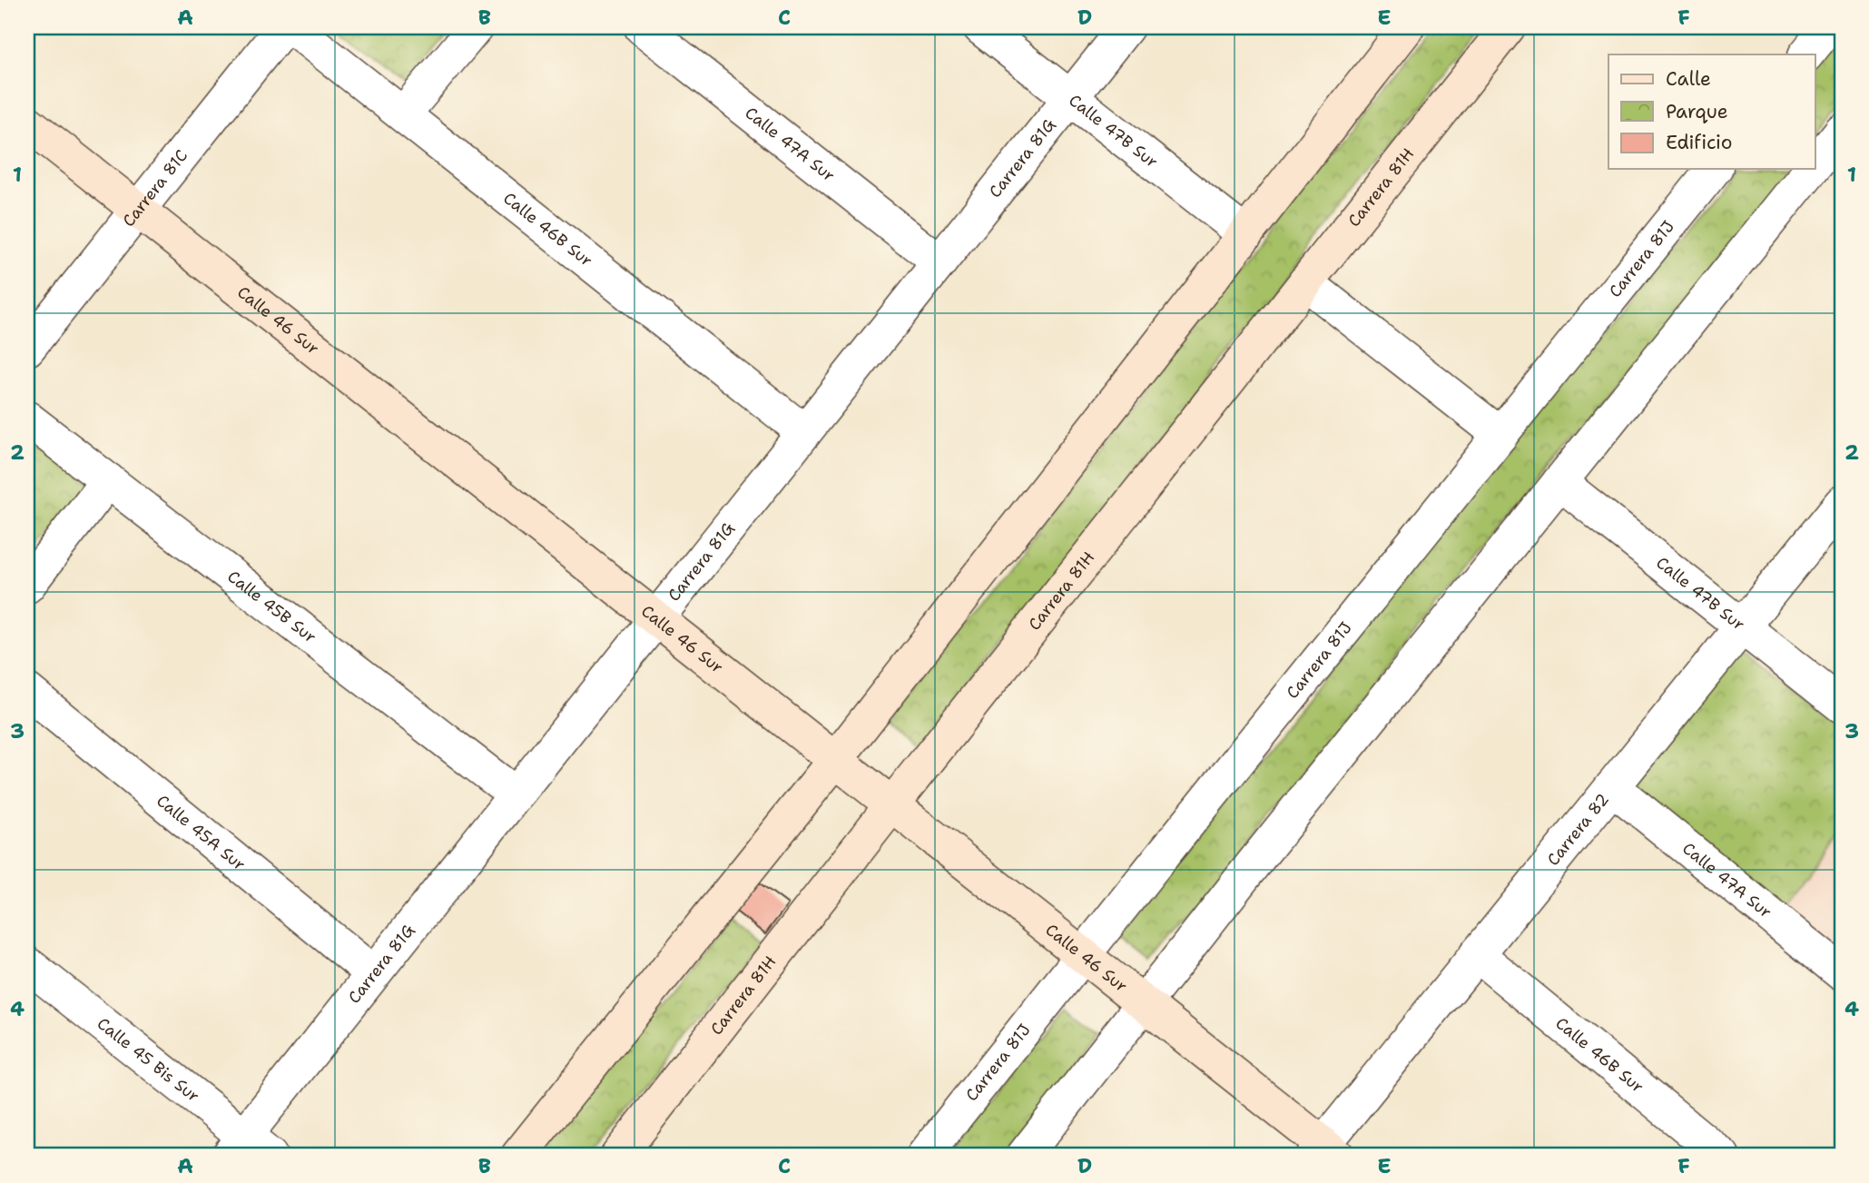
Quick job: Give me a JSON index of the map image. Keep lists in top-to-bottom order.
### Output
{
  "streets": {
    "street": [
      "Calle 47B Sur",
      "Calle 47A Sur",
      "Carrera 81G",
      "Carrera 81H",
      "Carrera 81C",
      "Calle 46B Sur",
      "Carrera 81J",
      "Calle 46 Sur",
      "Calle 45B Sur",
      "Carrera 82",
      "Calle 45A Sur",
      "Calle 45 Bis Sur"
    ]
  },
  "crossings": [
    ["Calle 47B Sur", "Carrera 81G"],
    ["Calle 47B Sur", "Carrera 82"],
    ["Calle 47A Sur", "Carrera 81G"],
    ["Calle 47A Sur", "Carrera 82"],
    ["Carrera 81G", "Calle 46B Sur"],
    ["Carrera 81G", "Calle 46 Sur"],
    ["Carrera 81G", "Calle 45B Sur"],
    ["Carrera 81G", "Calle 45A Sur"],
    ["Carrera 81G", "Calle 45 Bis Sur"],
    ["Carrera 81H", "Calle 46 Sur"],
    ["Carrera 81C", "Calle 46 Sur"],
    ["Calle 46B Sur", "Carrera 82"],
    ["Carrera 81J", "Calle 46 Sur"],
    ["Calle 46 Sur", "Carrera 82"]
  ],
  "legend": ["Calle", "Parque", "Edificio"],
  "grid": {
    "columns": [
      "A",
      "B",
      "C",
      "D",
      "E",
      "F"
    ],
    "rows": [
      "1",
      "2",
      "3",
      "4"
    ]
  }
}
